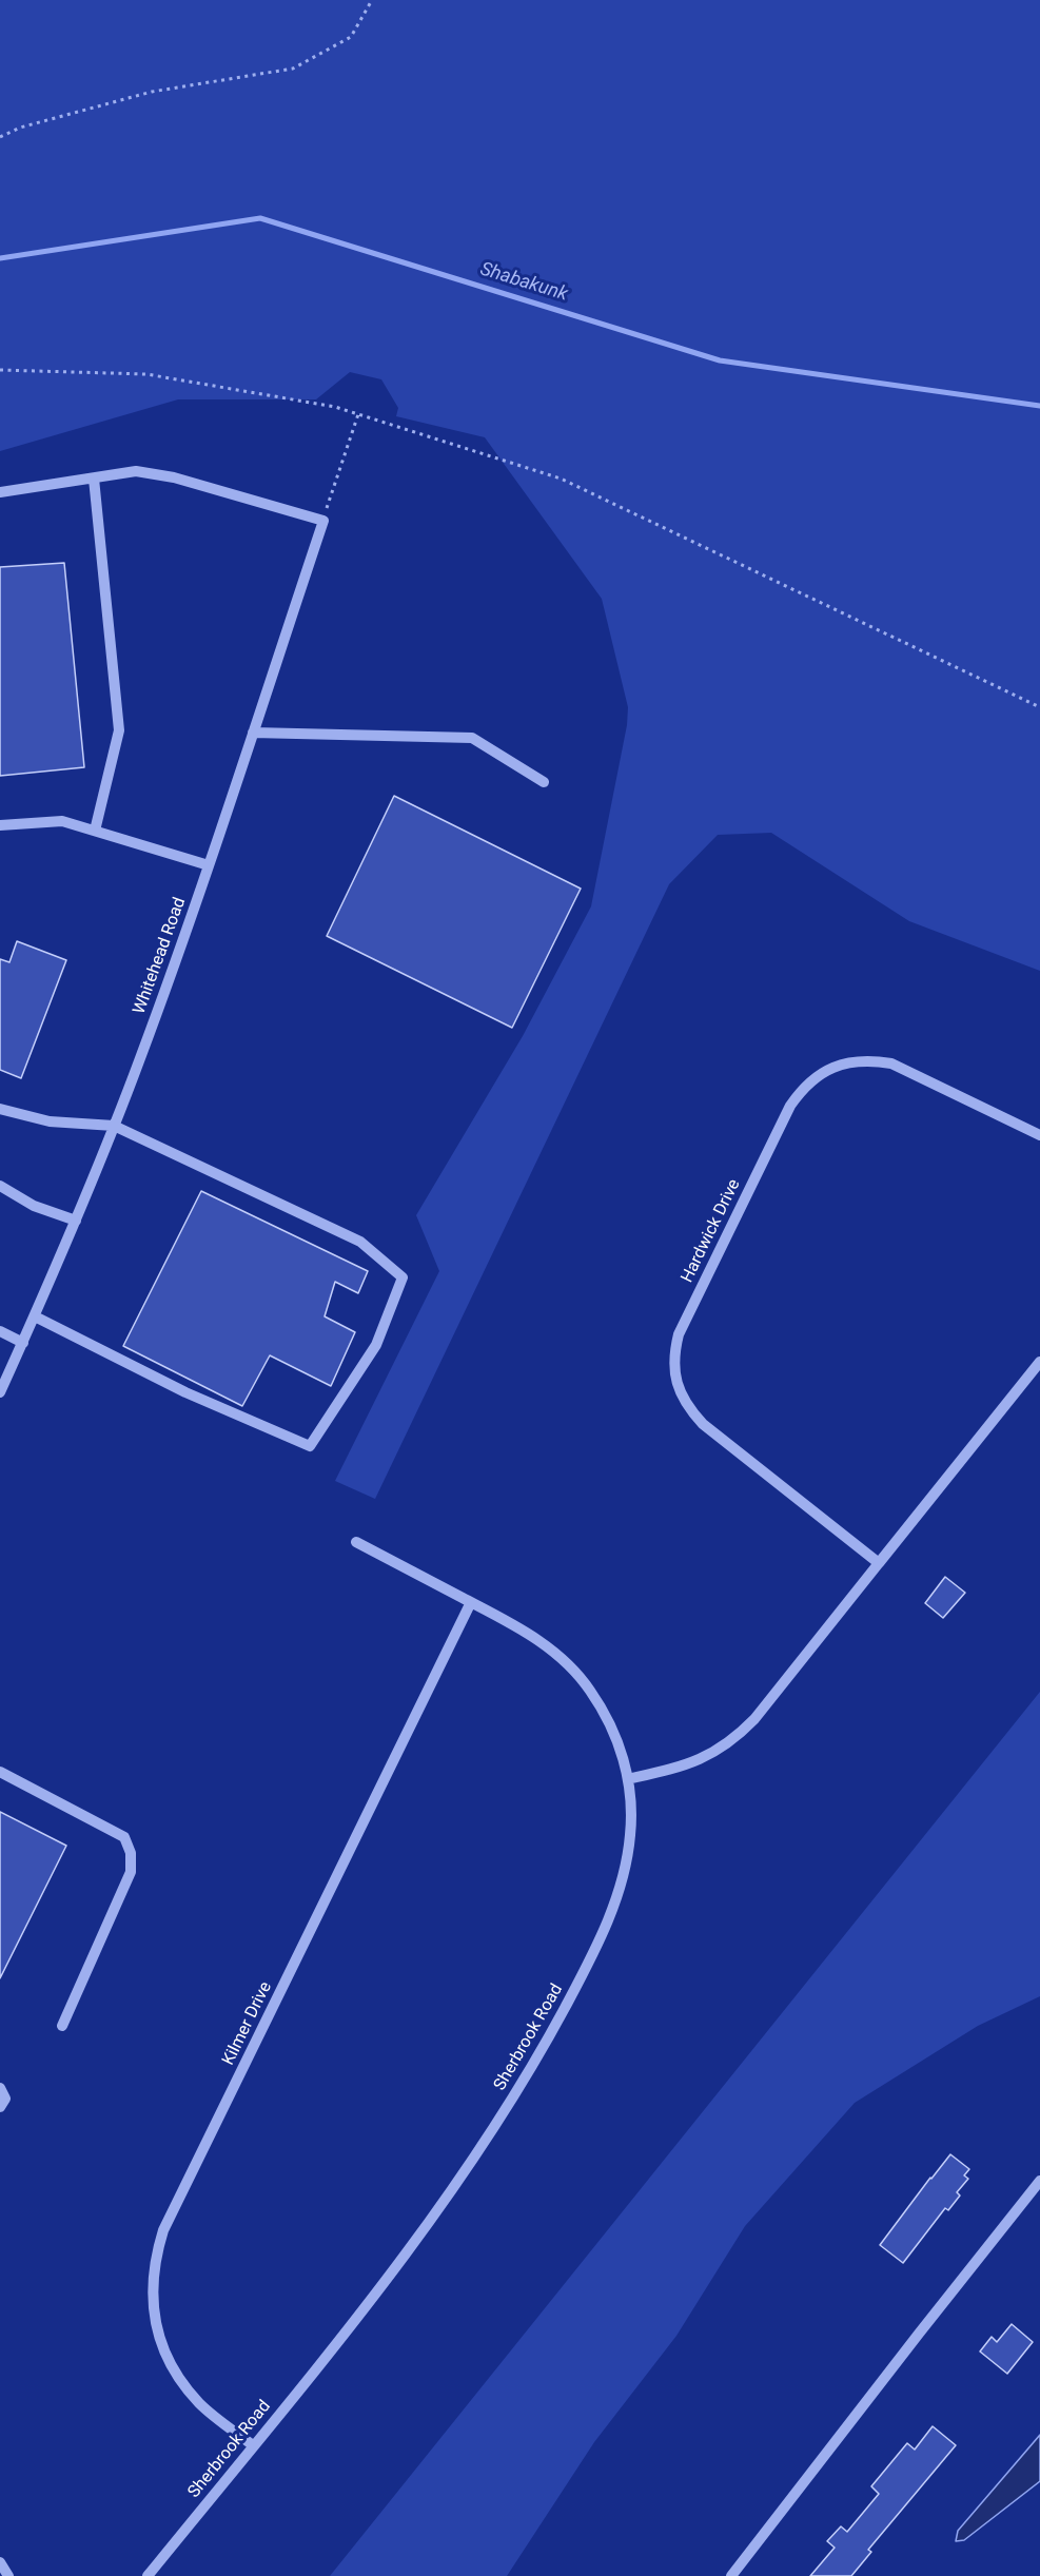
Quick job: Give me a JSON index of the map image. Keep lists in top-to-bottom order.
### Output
{
  "streets": {
    "street": [
      "Whitehead Road",
      "Hardwick Drive",
      "Kilmer Drive",
      "Sherbrook Road"
    ]
  },
  "crossings": [
    ["Kilmer Drive", "Sherbrook Road"]
  ],
  "water": ["Shabakunk"]
}
